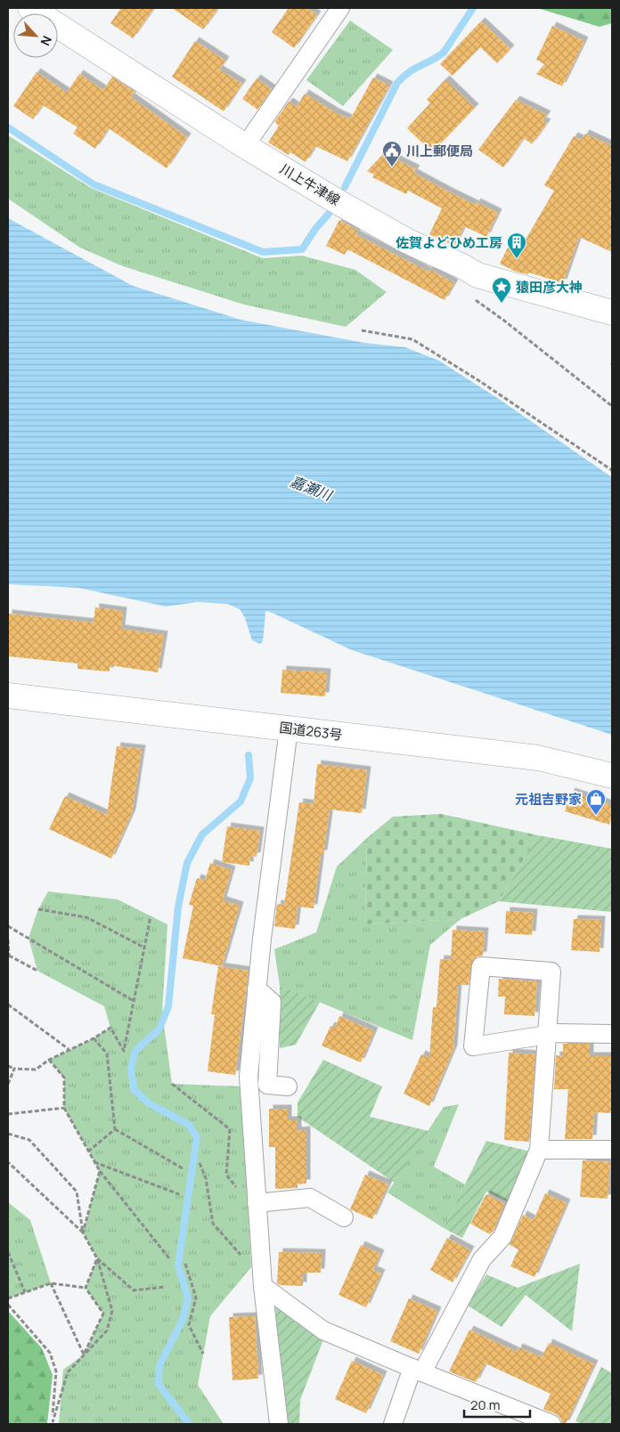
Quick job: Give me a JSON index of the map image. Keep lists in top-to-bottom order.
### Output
{
  "streets": {
    "main road": ["川上牛津線", "国道263号"]
  },
  "water": ["嘉瀬川"],
  "places": {
    "public building": ["川上郵便局"],
    "building": ["佐賀よどひめ工房"],
    "place": ["猿田彦大神"],
    "shop": ["元祖吉野家"]
  },
  "scale_bar": "20 m",
  "north": "bottom right"
}
